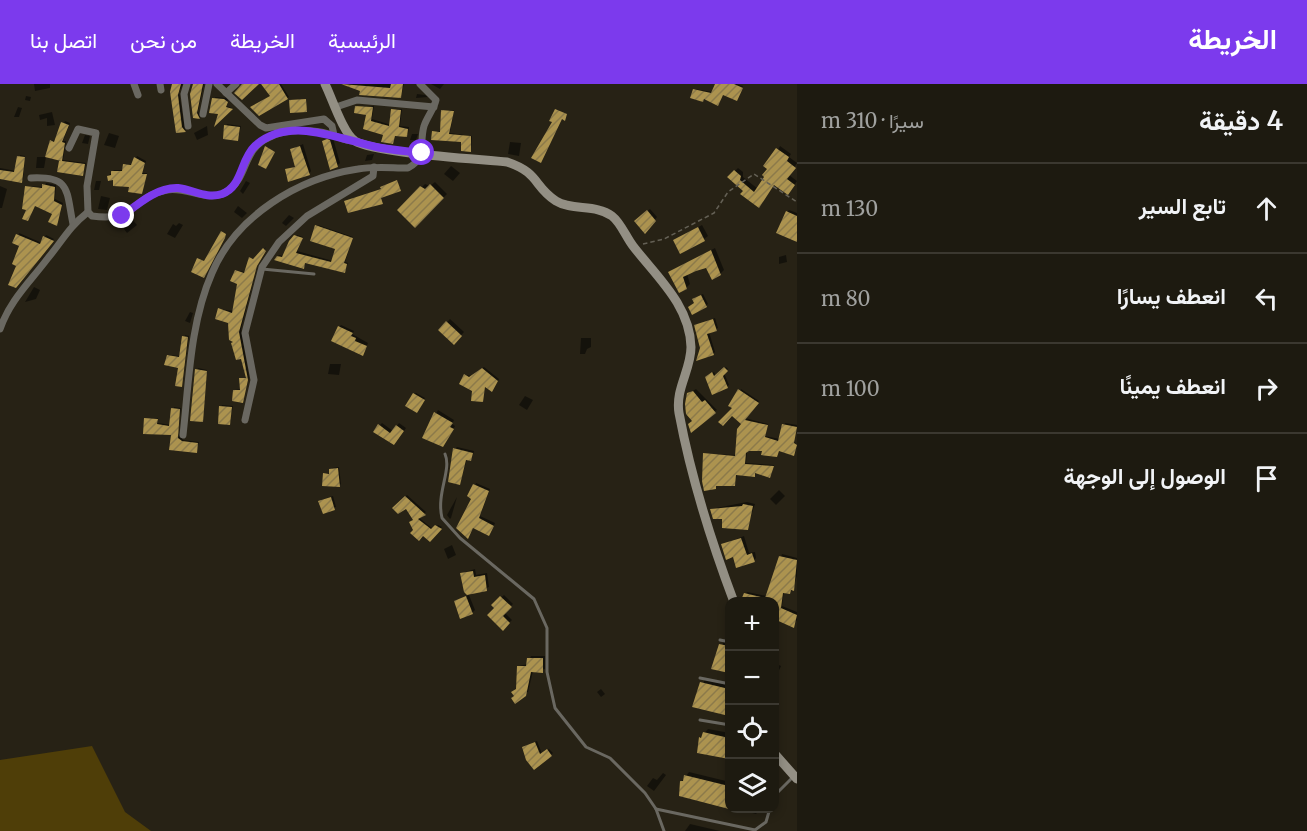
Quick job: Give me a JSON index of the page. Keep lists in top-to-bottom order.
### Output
{
  "page": {
    "header": "الخريطة",
    "nav": [
      "الرئيسية",
      "الخريطة",
      "من نحن",
      "اتصل بنا"
    ],
    "heading": ["4 دقيقة", "سيرًا · 310 m"],
    "list": [
      ["تابع السير", "130 m"],
      ["انعطف يسارًا", "80 m"],
      ["انعطف يمينًا", "100 m"],
      "الوصول إلى الوجهة"
    ],
    "map_buttons": ["+", "−"]
  }
}
